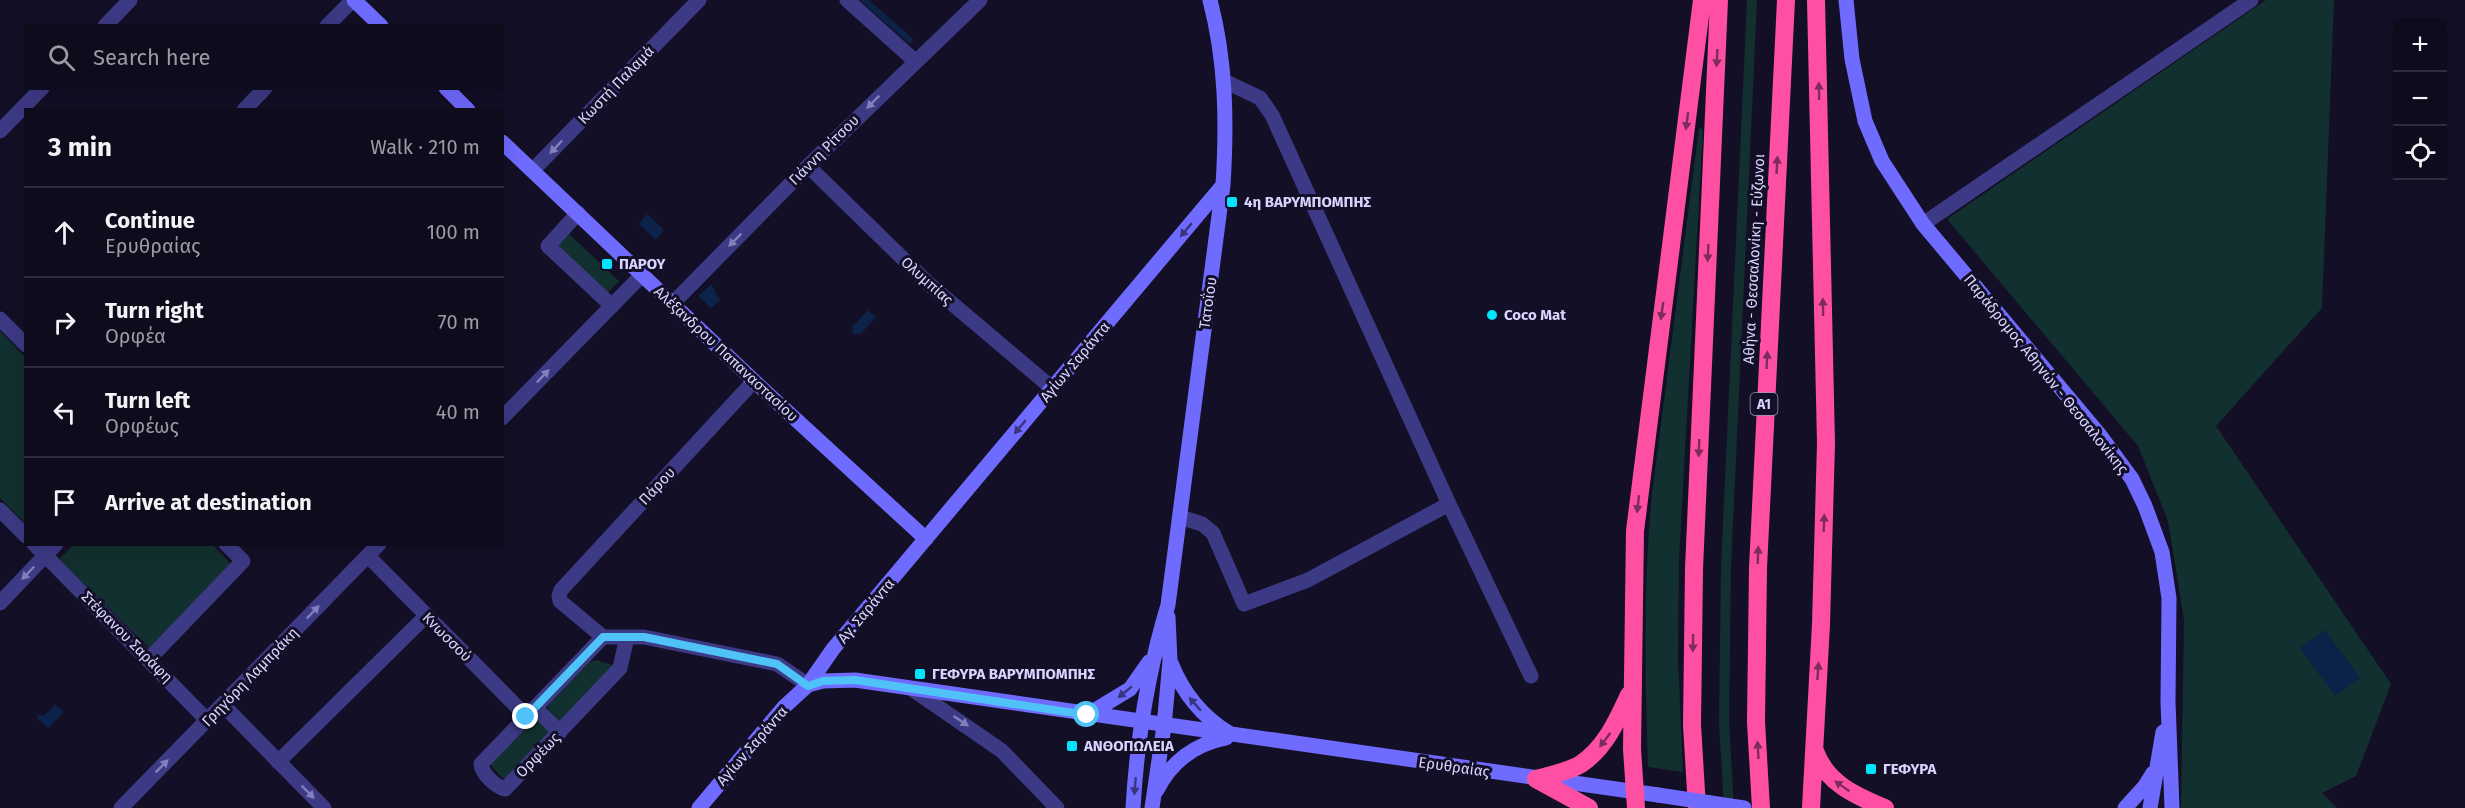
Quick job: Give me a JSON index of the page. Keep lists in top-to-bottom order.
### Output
{
  "streets": {
    "highway": ["Αθήνα - Θεσσαλονίκη - Εύζωνοι", "Α1"],
    "main road": [
      "Τατοΐου",
      "Αλέξανδρου Παπαναστασίου",
      "Αγίων Σαράντα",
      "Παράδρομος Αθηνών - Θεσσαλονίκης",
      "Αγ. Σαράντα",
      "Ερυθραίας"
    ],
    "street": [
      "Κωστή Παλαμά",
      "Γιάννη Ρίτσου",
      "Ολυμπίας",
      "Πάρου",
      "Στέφανου Σαράφη",
      "Κνωσσού",
      "Γρηγόρη Λαμπράκη",
      "Ορφέως"
    ]
  },
  "crossings": [
    ["Κωστή Παλαμά", "Αλέξανδρου Παπαναστασίου"],
    ["Γιάννη Ρίτσου", "Ολυμπίας"],
    ["Γιάννη Ρίτσου", "Αλέξανδρου Παπαναστασίου"],
    ["Ολυμπίας", "Αγίων Σαράντα"],
    ["Τατοΐου", "Αγίων Σαράντα"],
    ["Τατοΐου", "Ερυθραίας"],
    ["Αλέξανδρου Παπαναστασίου", "Αγίων Σαράντα"],
    ["Αλέξανδρου Παπαναστασίου", "Πάρου"],
    ["Αλέξανδρου Παπαναστασίου", "Αγ. Σαράντα"],
    ["Αγίων Σαράντα", "Αγ. Σαράντα"],
    ["Αγίων Σαράντα", "Ερυθραίας"],
    ["Πάρου", "Ορφέως"],
    ["Αγ. Σαράντα", "Ερυθραίας"],
    ["Στέφανου Σαράφη", "Γρηγόρη Λαμπράκη"],
    ["Κνωσσού", "Γρηγόρη Λαμπράκη"],
    ["Κνωσσού", "Ορφέως"]
  ],
  "one_way": ["Κωστή Παλαμά", "Γιάννη Ρίτσου", "Αγίων Σαράντα"],
  "places": {
    "transit": [
      "4η ΒΑΡΥΜΠΟΜΠΗΣ",
      "ΠΑΡΟΥ",
      "ΓΕΦΥΡΑ ΒΑΡΥΜΠΟΜΠΗΣ",
      "ΑΝΘΟΠΩΛΕΙΑ",
      "ΓΕΦΥΡΑ"
    ],
    "other": ["Coco Mat"]
  },
  "page": {
    "map_buttons": ["+", "−"],
    "search": "Search here",
    "heading": ["3 min", "Walk · 210 m"],
    "list": [
      ["Continue", "Ερυθραίας", "100 m"],
      ["Turn right", "Ορφέα", "70 m"],
      ["Turn left", "Ορφέως", "40 m"],
      "Arrive at destination"
    ]
  }
}
